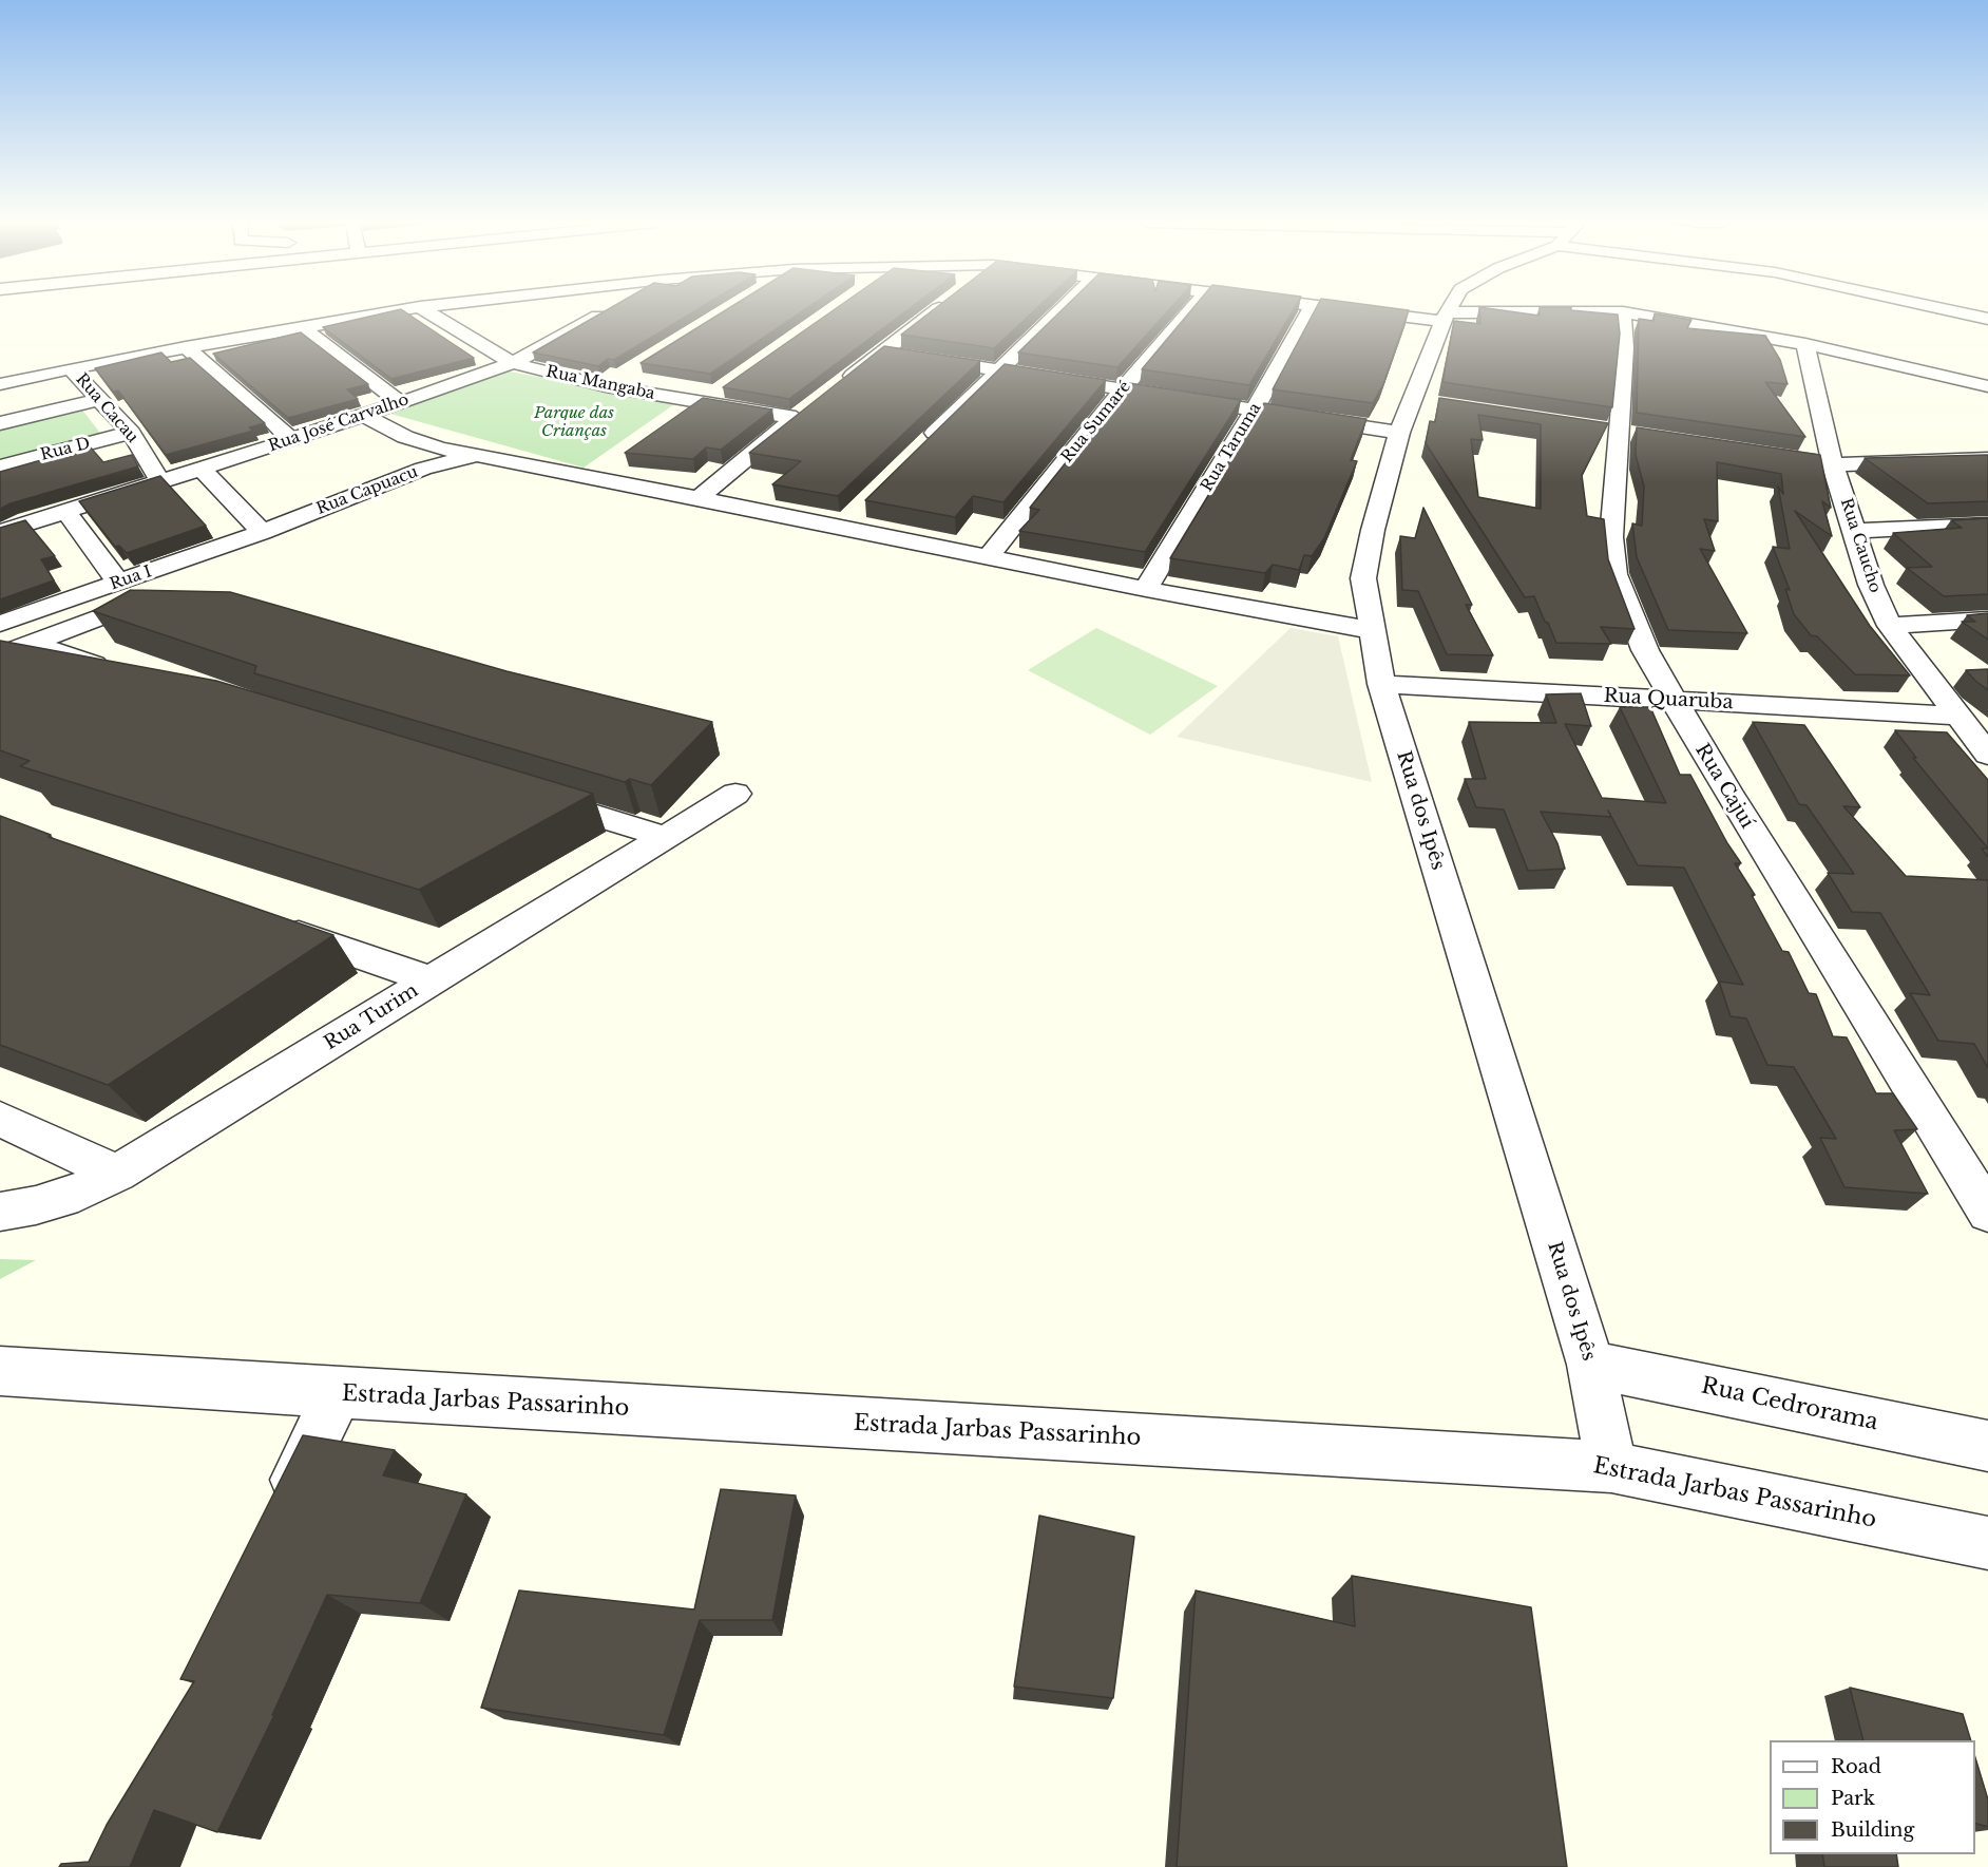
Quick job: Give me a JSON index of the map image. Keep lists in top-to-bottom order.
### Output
{
  "streets": {
    "street": [
      "Rua Mangaba",
      "Rua Cacau",
      "Rua Sumaré",
      "Rua José Carvalho",
      "Rua Taruma",
      "Rua D",
      "Rua Capuacu",
      "Rua Caucho",
      "Rua I",
      "Rua Quaruba",
      "Rua Cajuí",
      "Rua dos Ipês",
      "Rua Turim",
      "Estrada Jarbas Passarinho",
      "Rua Cedrorama"
    ]
  },
  "crossings": [
    ["Rua Mangaba", "Rua José Carvalho"],
    ["Rua Cacau", "Rua José Carvalho"],
    ["Rua Cacau", "Rua D"],
    ["Rua Capuacu", "Rua I"],
    ["Rua Caucho", "Rua Quaruba"],
    ["Rua Quaruba", "Rua Cajuí"],
    ["Rua Quaruba", "Rua dos Ipês"],
    ["Rua dos Ipês", "Estrada Jarbas Passarinho"],
    ["Rua dos Ipês", "Rua Cedrorama"]
  ],
  "parks": ["Parque das Crianças"],
  "legend": ["Road", "Park", "Building"]
}
